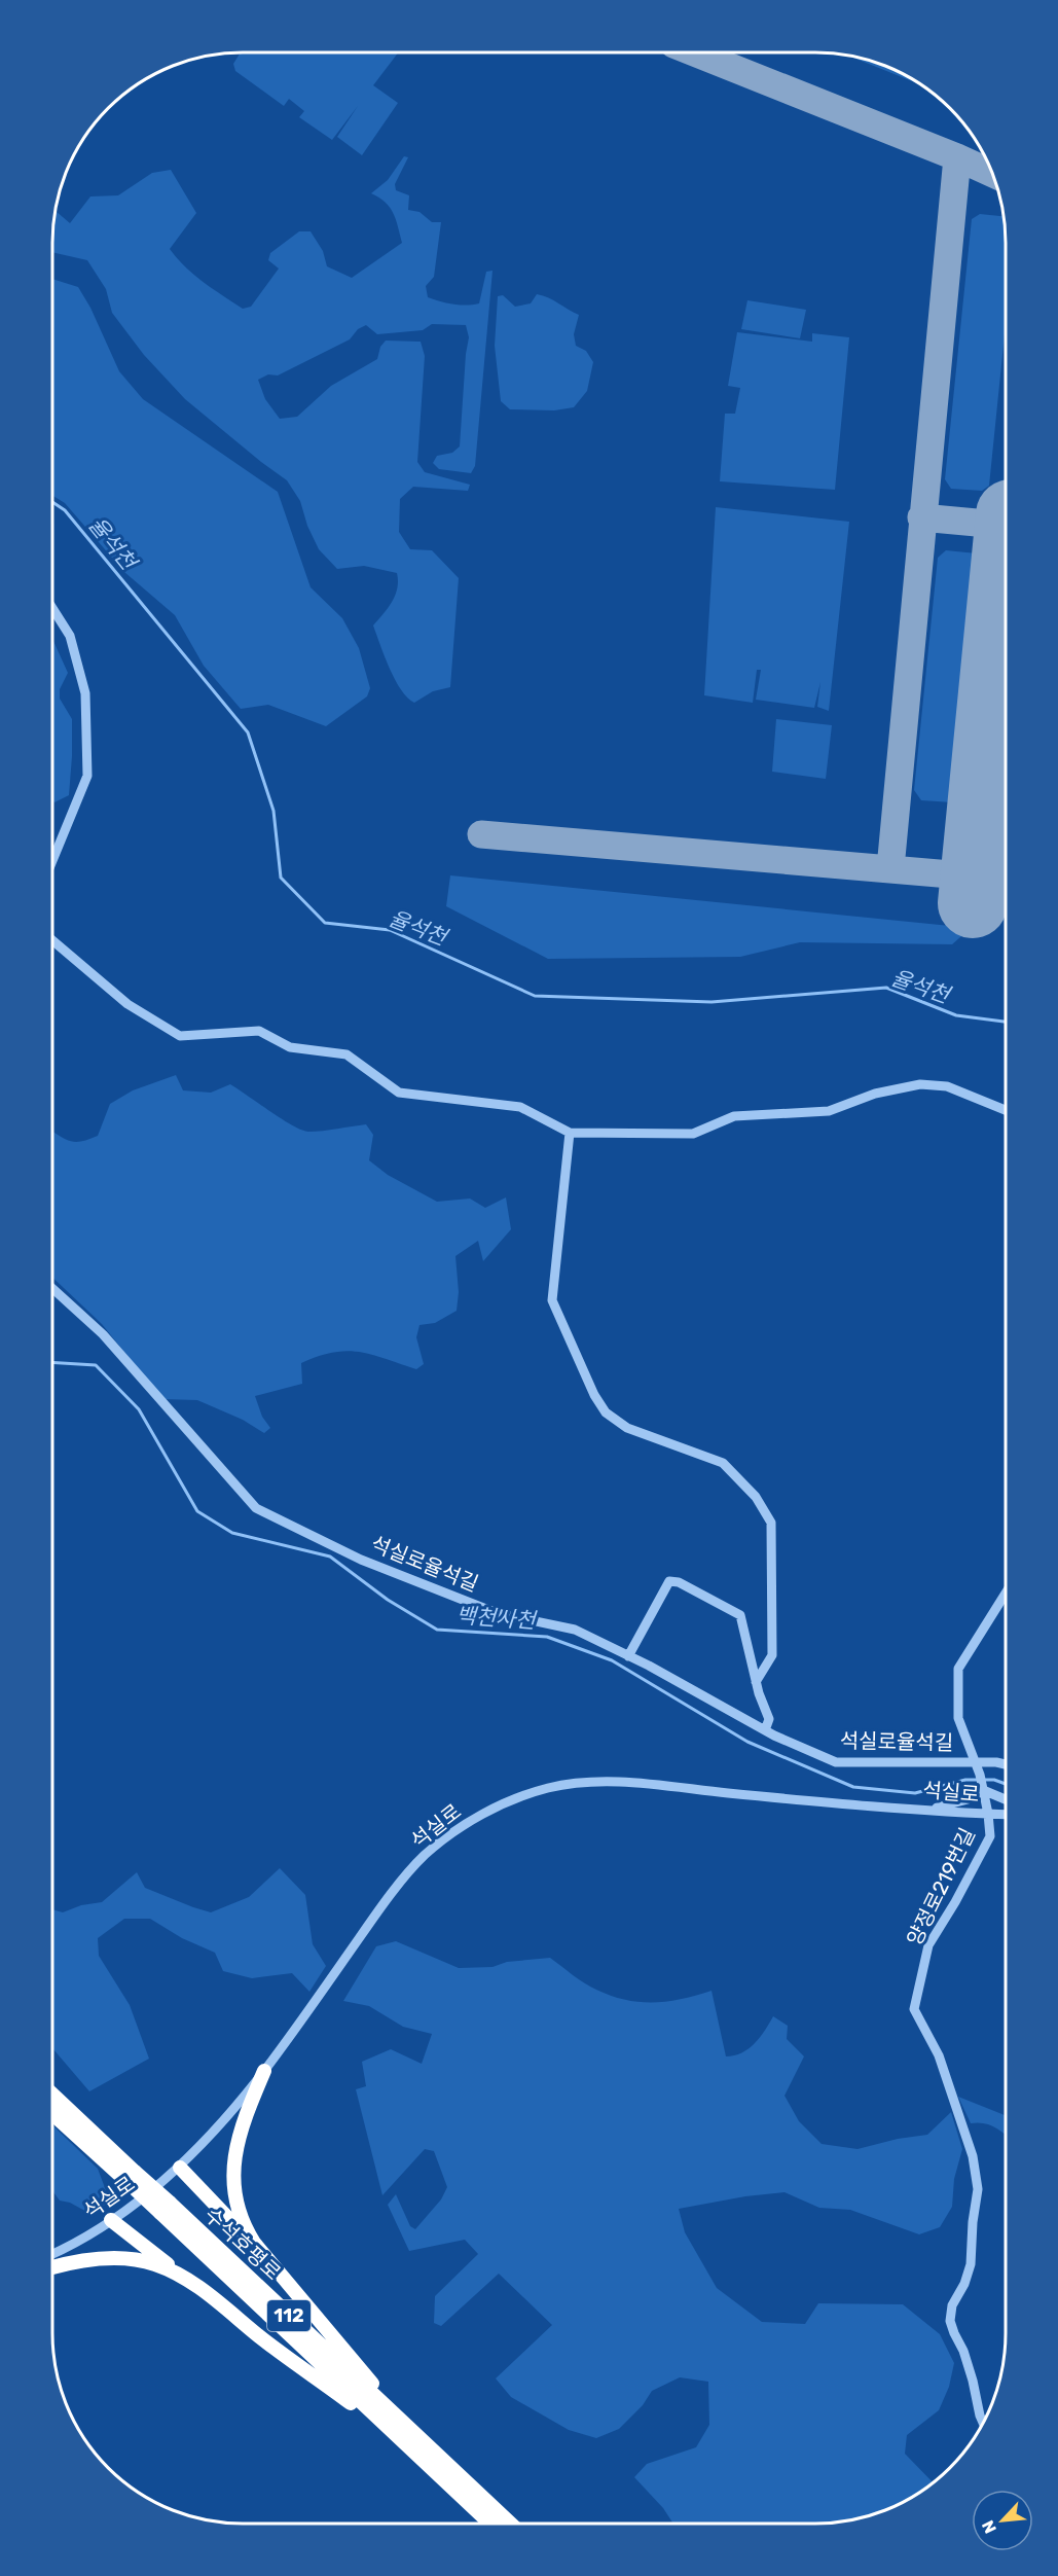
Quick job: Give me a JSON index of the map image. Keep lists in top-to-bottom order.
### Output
{
  "streets": {
    "highway": ["수석호평로", "112"],
    "street": ["석실로율석길", "석실로", "양정로219번길"]
  },
  "crossings": [
    ["석실로율석길", "양정로219번길"],
    ["석실로", "양정로219번길"]
  ],
  "water": ["율석천", "백천사천"],
  "north": "bottom left"
}
